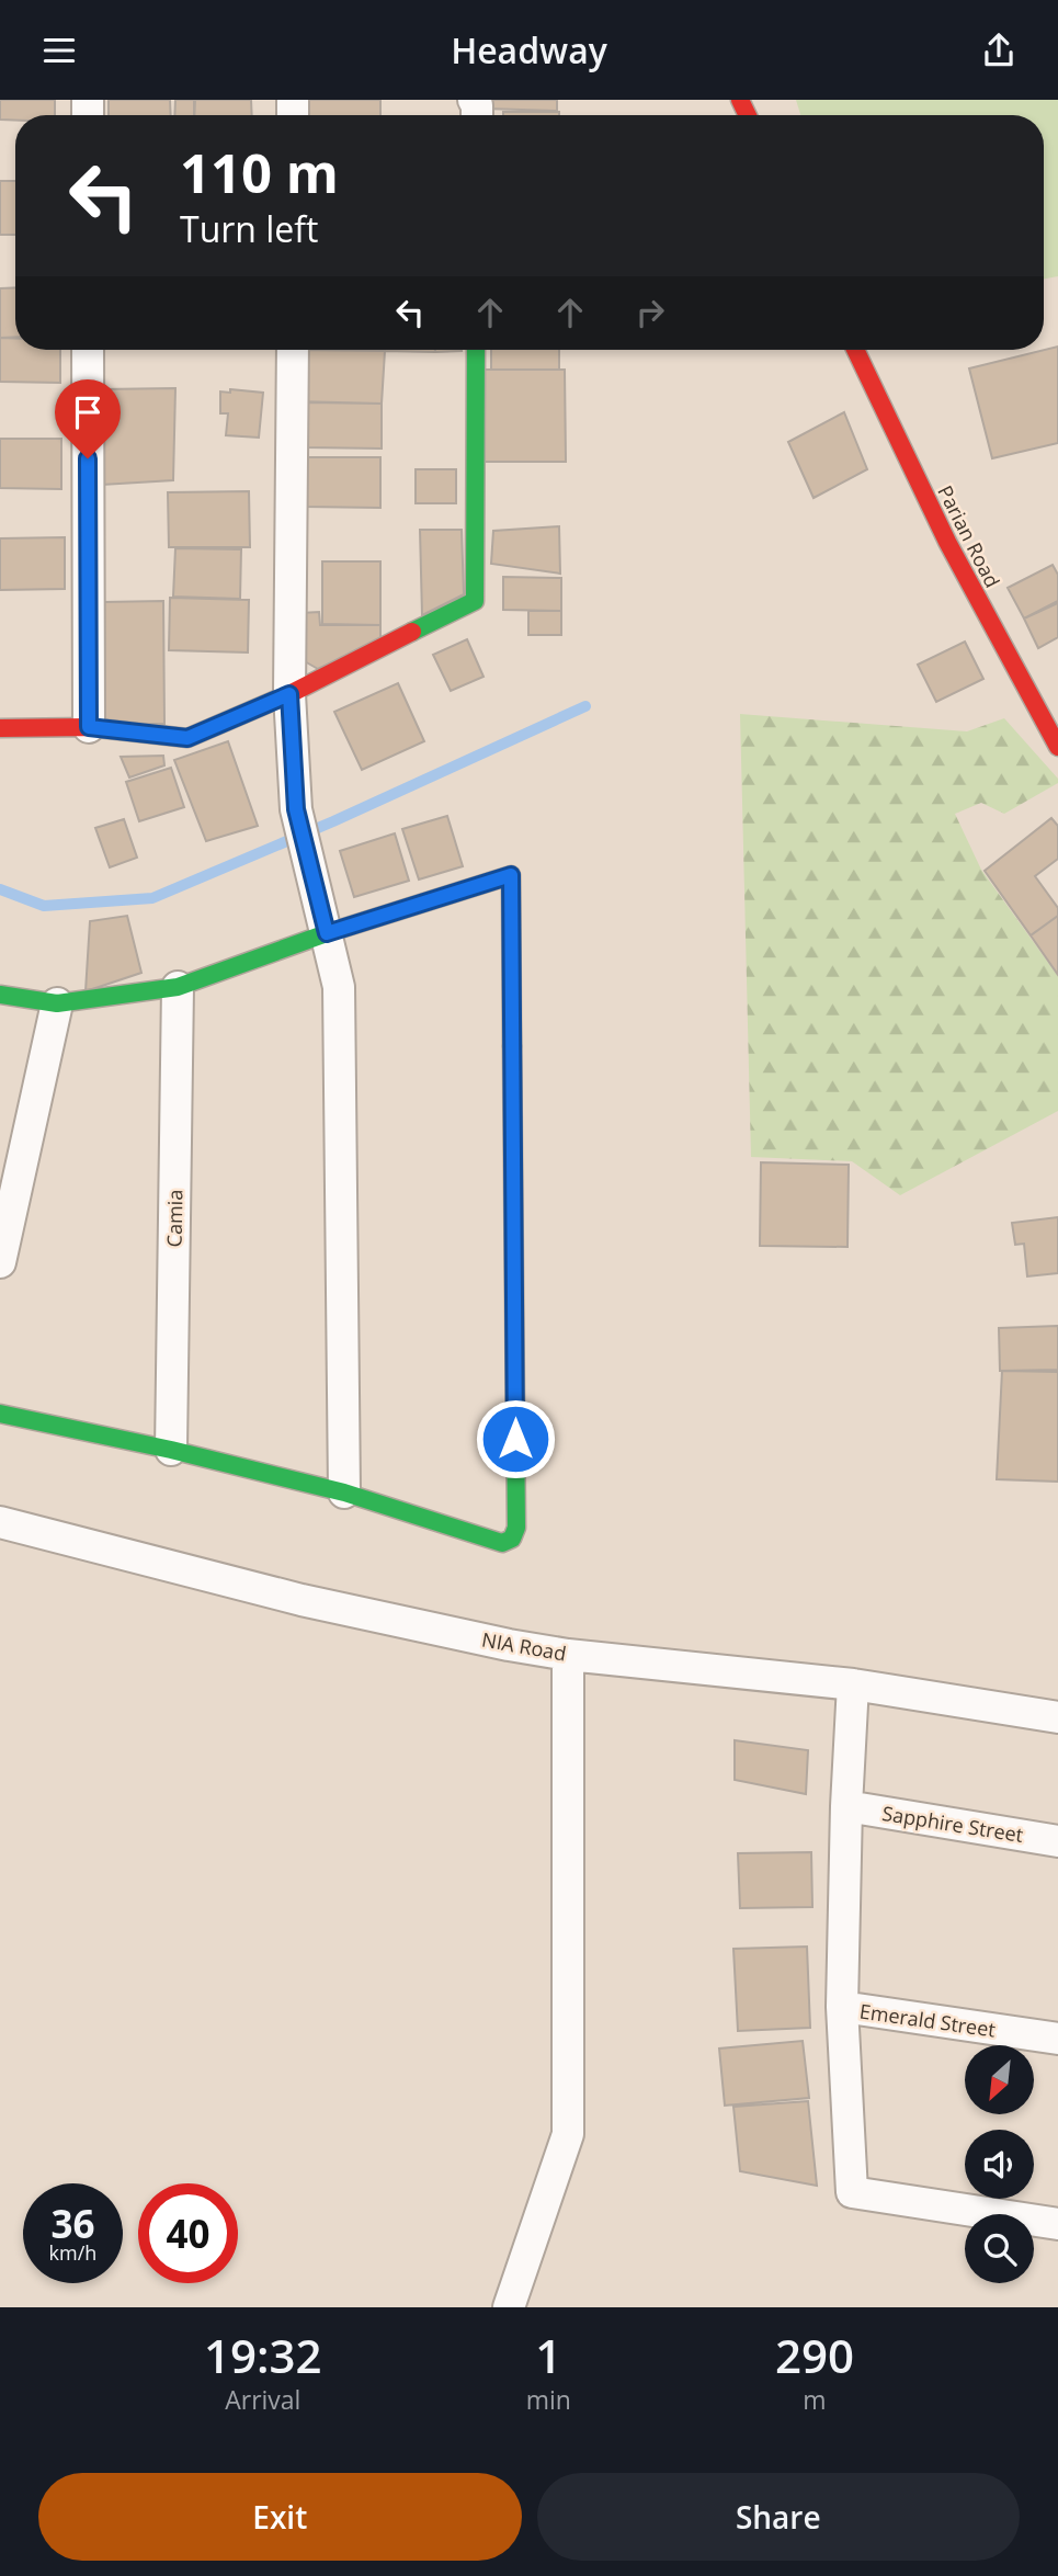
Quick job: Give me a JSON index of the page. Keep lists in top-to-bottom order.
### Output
{
  "streets": {
    "street": [
      "Parian Road",
      "Camia",
      "NIA Road",
      "Sapphire Street",
      "Emerald Street"
    ]
  },
  "north": "bottom left",
  "page": {
    "header": "Headway",
    "turn": ["110 m", "Turn left"],
    "speed": "36 km/h",
    "limit": "40",
    "eta": [
      "19:32",
      "Arrival",
      "1",
      "min",
      "290",
      "m"
    ],
    "buttons": ["Exit", "Share"]
  }
}
